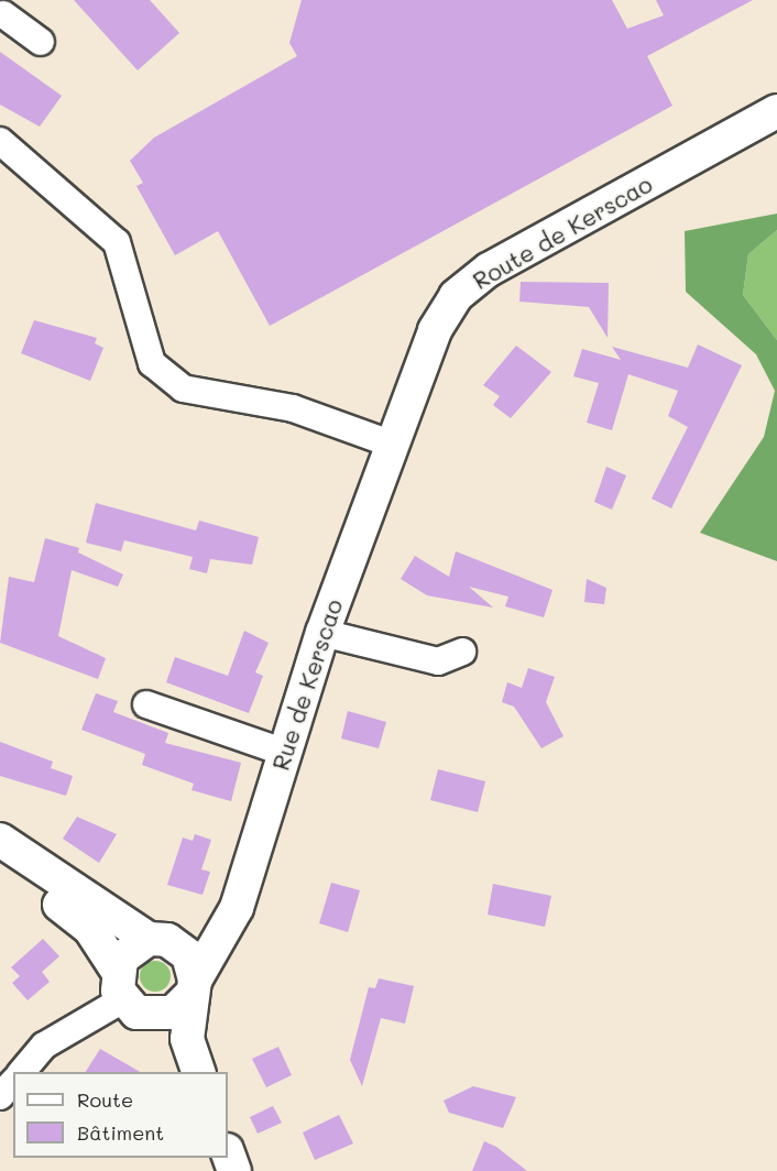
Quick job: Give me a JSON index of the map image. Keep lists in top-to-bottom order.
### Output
{
  "streets": {
    "street": ["Route de Kerscao", "Rue de Kerscao"]
  },
  "crossings": [
    ["Route de Kerscao", "Rue de Kerscao"]
  ],
  "legend": ["Route", "Bâtiment"]
}
